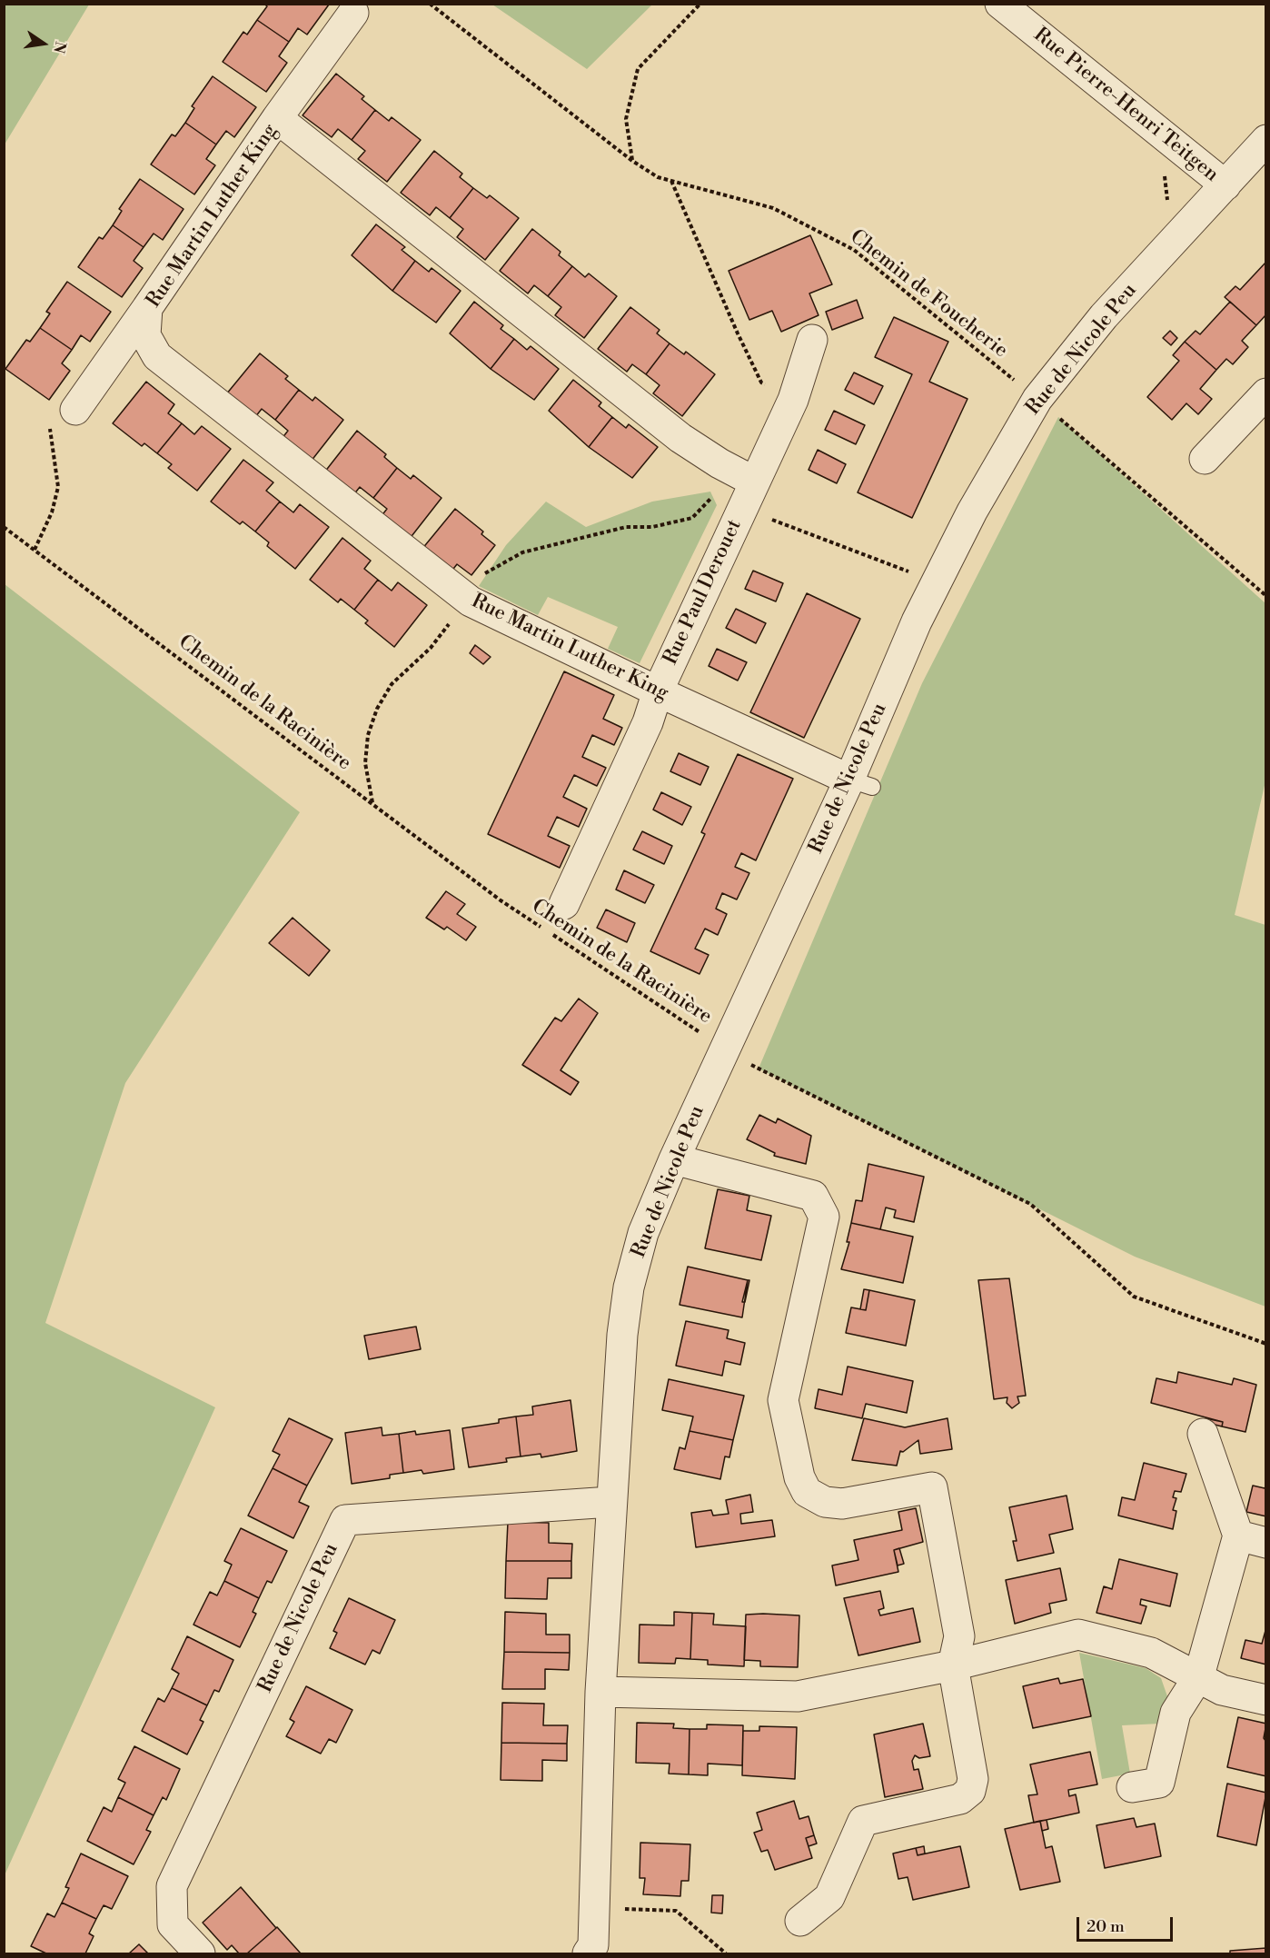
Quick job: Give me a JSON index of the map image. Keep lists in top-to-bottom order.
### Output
{
  "streets": {
    "street": [
      "Rue Pierre-Henri Teitgen",
      "Rue Martin Luther King",
      "Rue de Nicole Peu",
      "Rue Paul Derouet"
    ],
    "path": ["Chemin de Foucherie", "Chemin de la Racinière"]
  },
  "crossings": [
    ["Rue Pierre-Henri Teitgen", "Rue de Nicole Peu"],
    ["Rue Martin Luther King", "Rue de Nicole Peu"],
    ["Rue Martin Luther King", "Rue Paul Derouet"],
    ["Chemin de Foucherie", "Rue de Nicole Peu"],
    ["Rue de Nicole Peu", "Chemin de la Racinière"]
  ],
  "scale_bar": "20 m",
  "north": "right"
}
